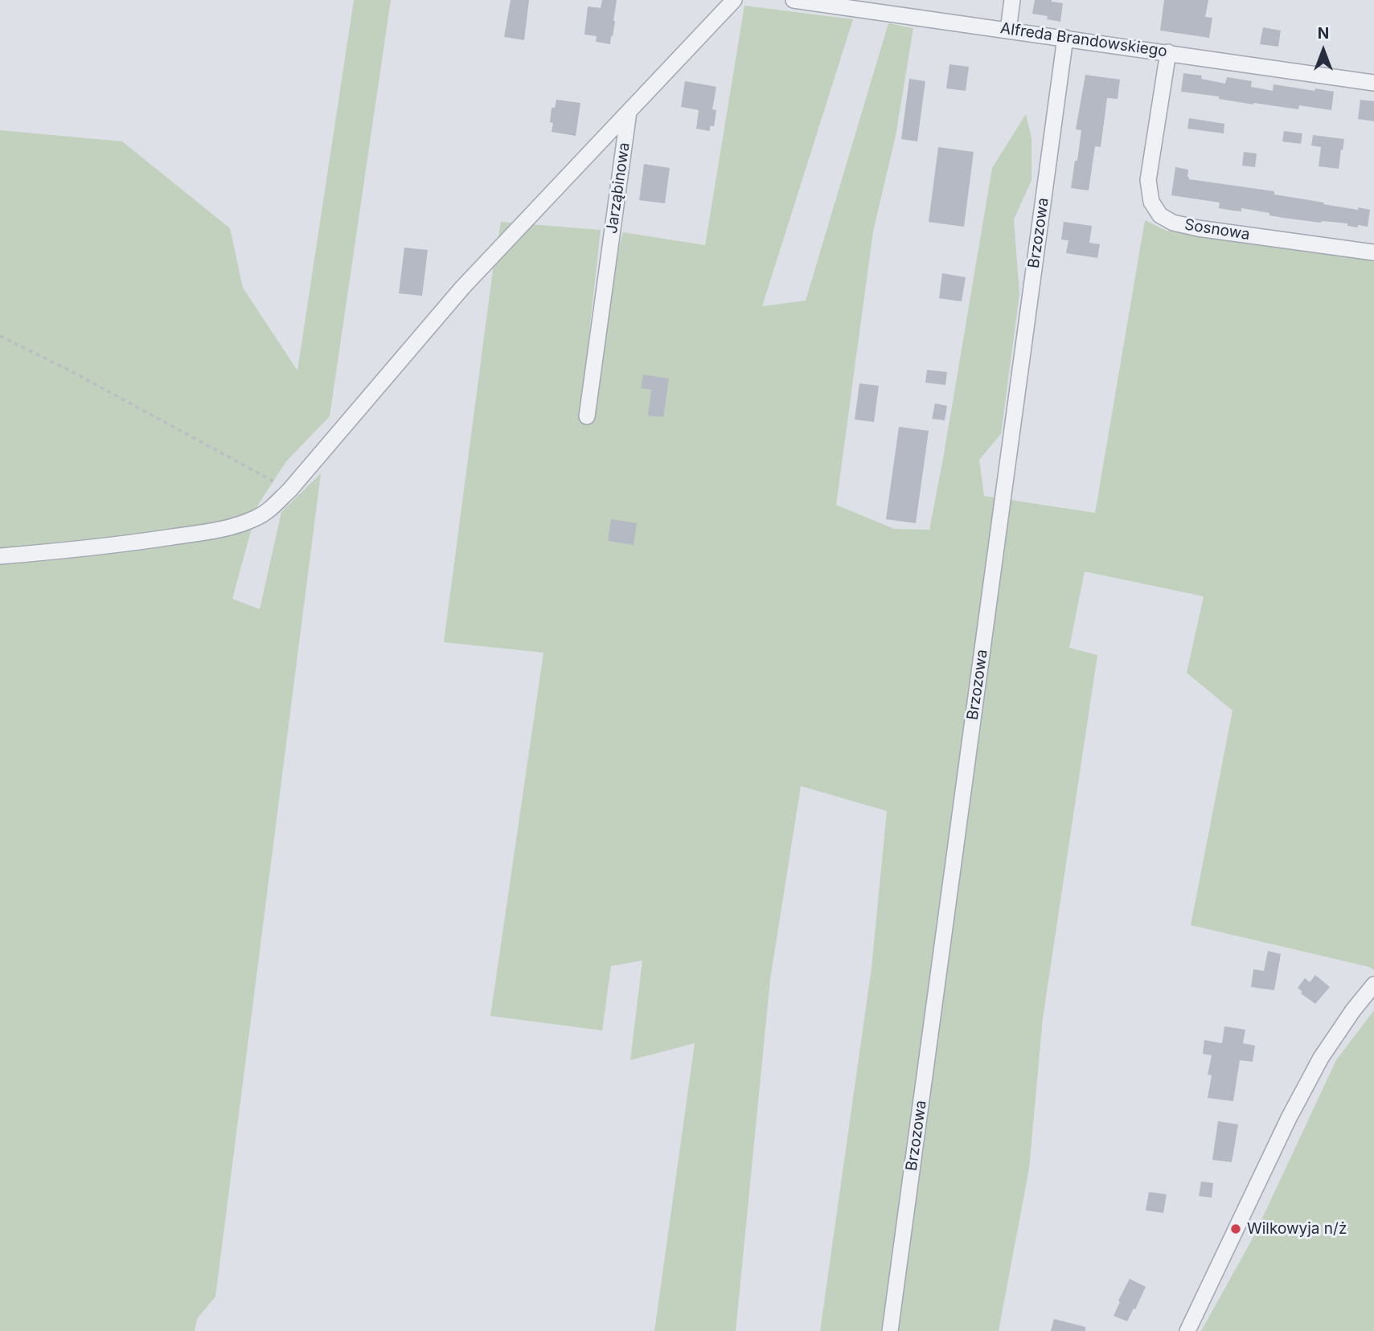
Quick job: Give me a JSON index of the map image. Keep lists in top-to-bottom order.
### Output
{
  "streets": {
    "street": [
      "Alfreda Brandowskiego",
      "Jarząbinowa",
      "Sosnowa",
      "Brzozowa"
    ]
  },
  "crossings": [
    ["Alfreda Brandowskiego", "Sosnowa"],
    ["Alfreda Brandowskiego", "Brzozowa"]
  ],
  "places": ["Wilkowyja n/ż"],
  "north": "top"
}
